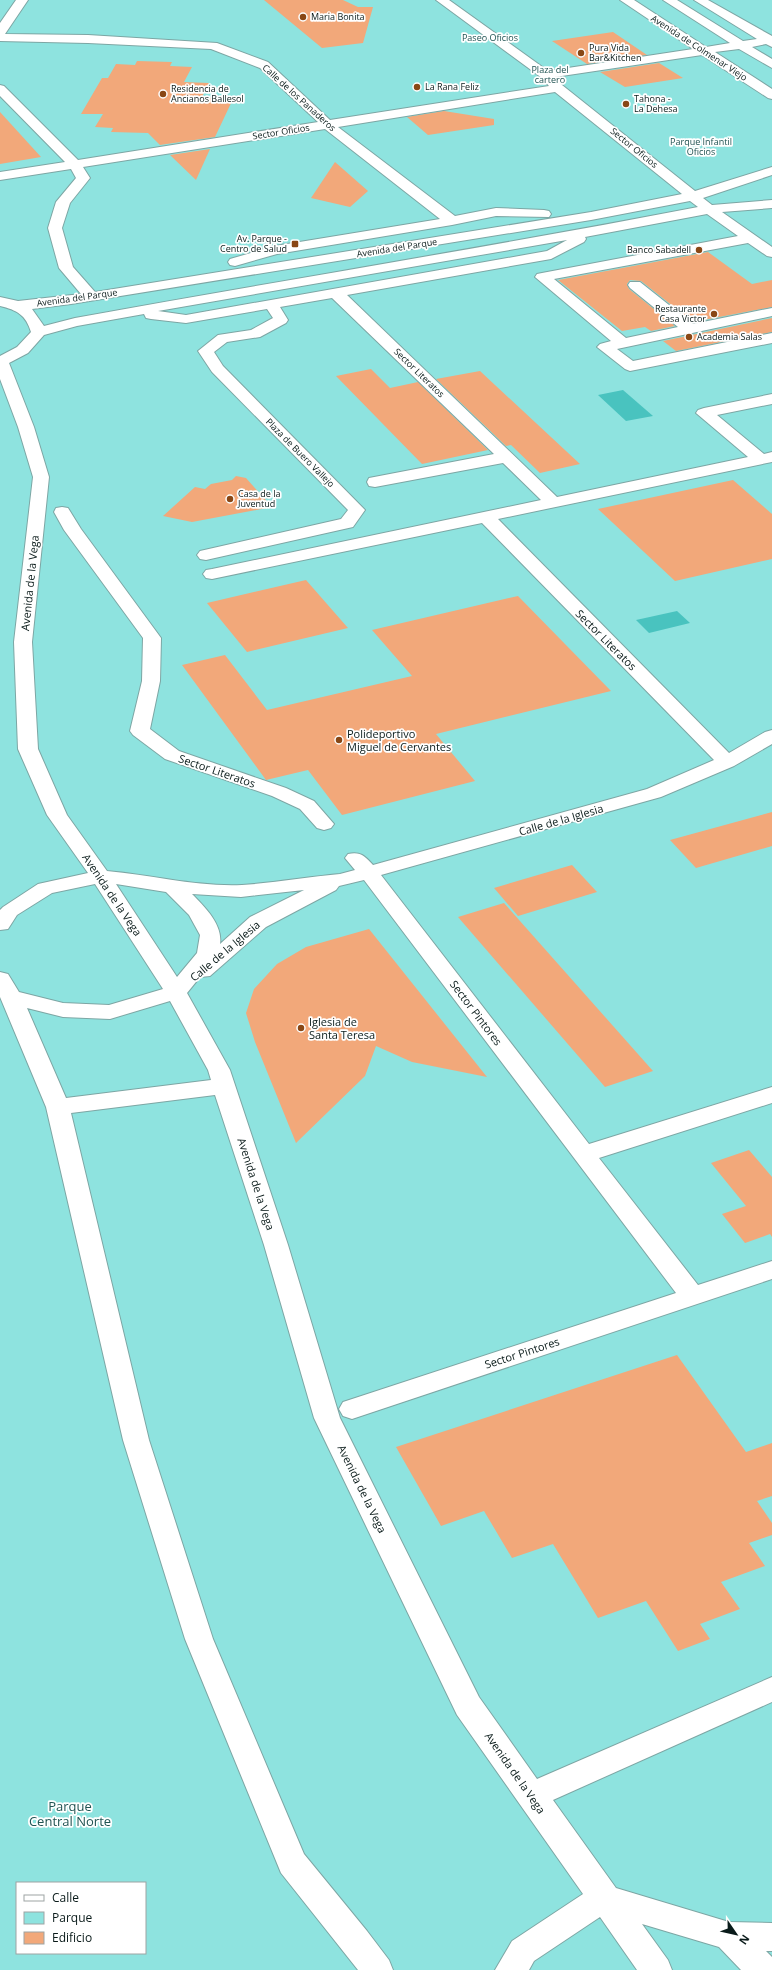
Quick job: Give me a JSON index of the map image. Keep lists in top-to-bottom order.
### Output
{
  "streets": {
    "street": [
      "Avenida de Colmenar Viejo",
      "Calle de los Panaderos",
      "Sector Oficios",
      "Avenida del Parque",
      "Sector Literatos",
      "Plaza de Buero Vallejo",
      "Avenida de la Vega",
      "Calle de la Iglesia",
      "Sector Pintores"
    ]
  },
  "crossings": [
    ["Calle de los Panaderos", "Sector Oficios"],
    ["Sector Oficios", "Avenida del Parque"],
    ["Sector Literatos", "Calle de la Iglesia"],
    ["Avenida de la Vega", "Calle de la Iglesia"],
    ["Calle de la Iglesia", "Sector Pintores"]
  ],
  "parks": [
    "Paseo Oficios",
    "Plaza del cartero",
    "Parque Infantil Oficios",
    "Parque Central Norte"
  ],
  "places": {
    "other": [
      "Maria Bonita",
      "Pura Vida Bar&Kitchen",
      "La Rana Feliz",
      "Residencia de Ancianos Ballesol",
      "Tahona - La Dehesa",
      "Banco Sabadell",
      "Restaurante Casa Victor",
      "Academia Salas",
      "Casa de la Juventud",
      "Polideportivo Miguel de Cervantes",
      "Iglesia de Santa Teresa"
    ],
    "transit": ["Av. Parque - Centro de Salud"]
  },
  "legend": ["Calle", "Parque", "Edificio"],
  "north": "bottom right"
}
